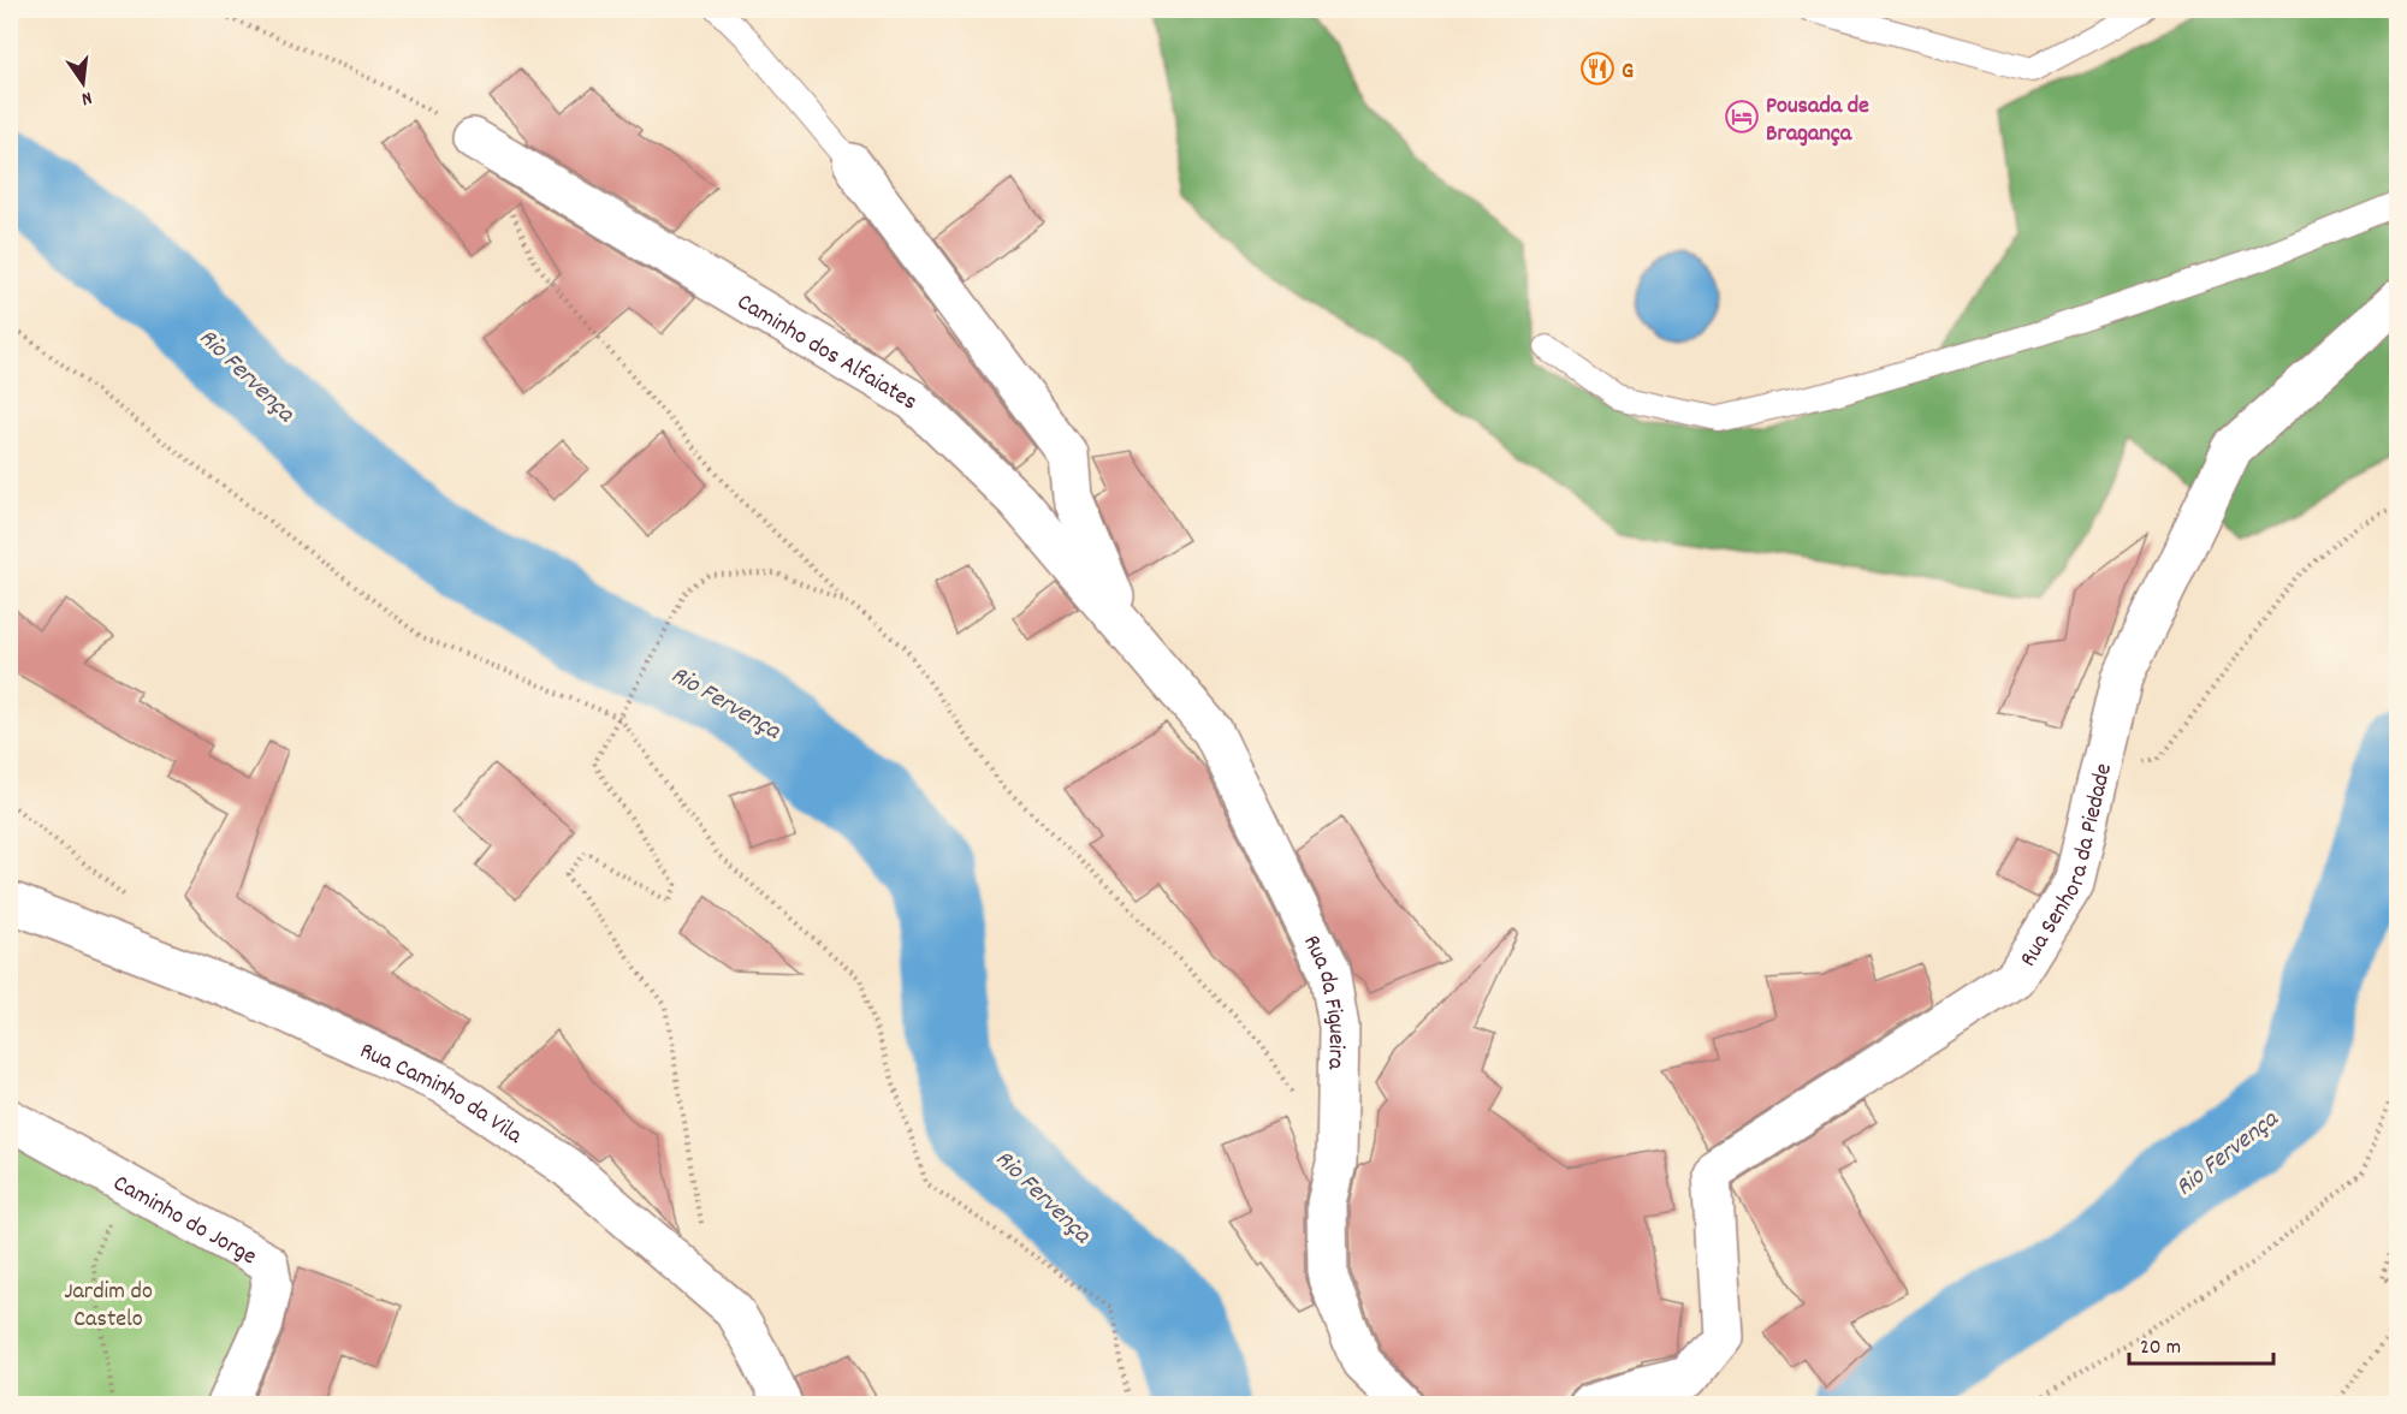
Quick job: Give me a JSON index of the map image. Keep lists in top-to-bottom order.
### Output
{
  "streets": {
    "street": [
      "Caminho dos Alfaiates",
      "Rua Senhora da Piedade",
      "Rua da Figueira",
      "Rua Caminho da Vila",
      "Caminho do Jorge"
    ]
  },
  "crossings": [
    ["Caminho dos Alfaiates", "Rua da Figueira"]
  ],
  "water": ["Rio Fervença"],
  "parks": ["Jardim do Castelo"],
  "places": {
    "restaurant": ["G"],
    "hotel": ["Pousada de Bragança"]
  },
  "scale_bar": "20 m",
  "north": "bottom"
}
